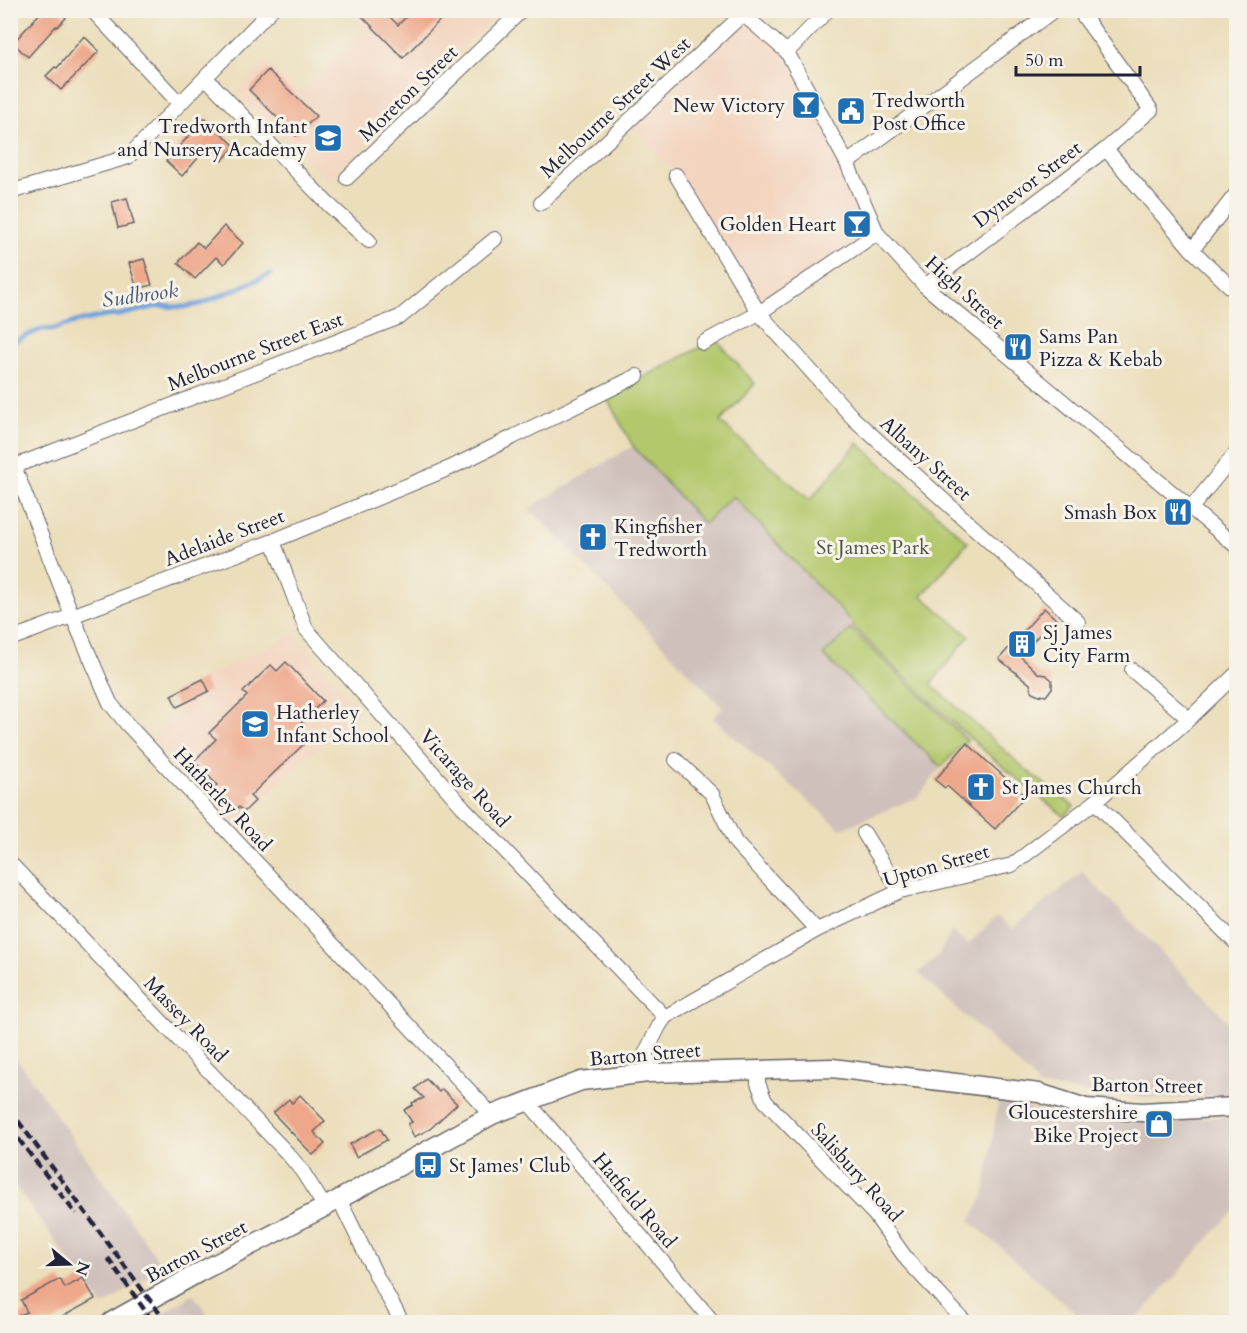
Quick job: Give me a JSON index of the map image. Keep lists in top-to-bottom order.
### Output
{
  "streets": {
    "main road": ["Barton Street"],
    "street": [
      "Moreton Street",
      "Melbourne Street West",
      "Dynevor Street",
      "High Street",
      "Melbourne Street East",
      "Albany Street",
      "Adelaide Street",
      "Vicarage Road",
      "Hatherley Road",
      "Upton Street",
      "Massey Road",
      "Salisbury Road",
      "Hatfield Road"
    ]
  },
  "crossings": [
    ["Melbourne Street West", "High Street"],
    ["Dynevor Street", "High Street"],
    ["Melbourne Street East", "Hatherley Road"],
    ["Adelaide Street", "Vicarage Road"],
    ["Adelaide Street", "Hatherley Road"],
    ["Vicarage Road", "Upton Street"],
    ["Hatherley Road", "Barton Street"],
    ["Massey Road", "Barton Street"],
    ["Barton Street", "Salisbury Road"],
    ["Barton Street", "Hatfield Road"]
  ],
  "water": ["Sudbrook"],
  "parks": ["St James Park"],
  "places": {
    "bar": ["New Victory", "Golden Heart"],
    "public building": ["Tredworth Post Office"],
    "school or university": ["Tredworth Infant and Nursery Academy", "Hatherley Infant School"],
    "restaurant": ["Sams Pan Pizza & Kebab", "Smash Box"],
    "church": ["Kingfisher Tredworth", "St James Church"],
    "building": ["Sj James City Farm"],
    "shop": ["Gloucestershire Bike Project"],
    "bus stop": ["St James' Club"]
  },
  "scale_bar": "50 m",
  "north": "right"
}
